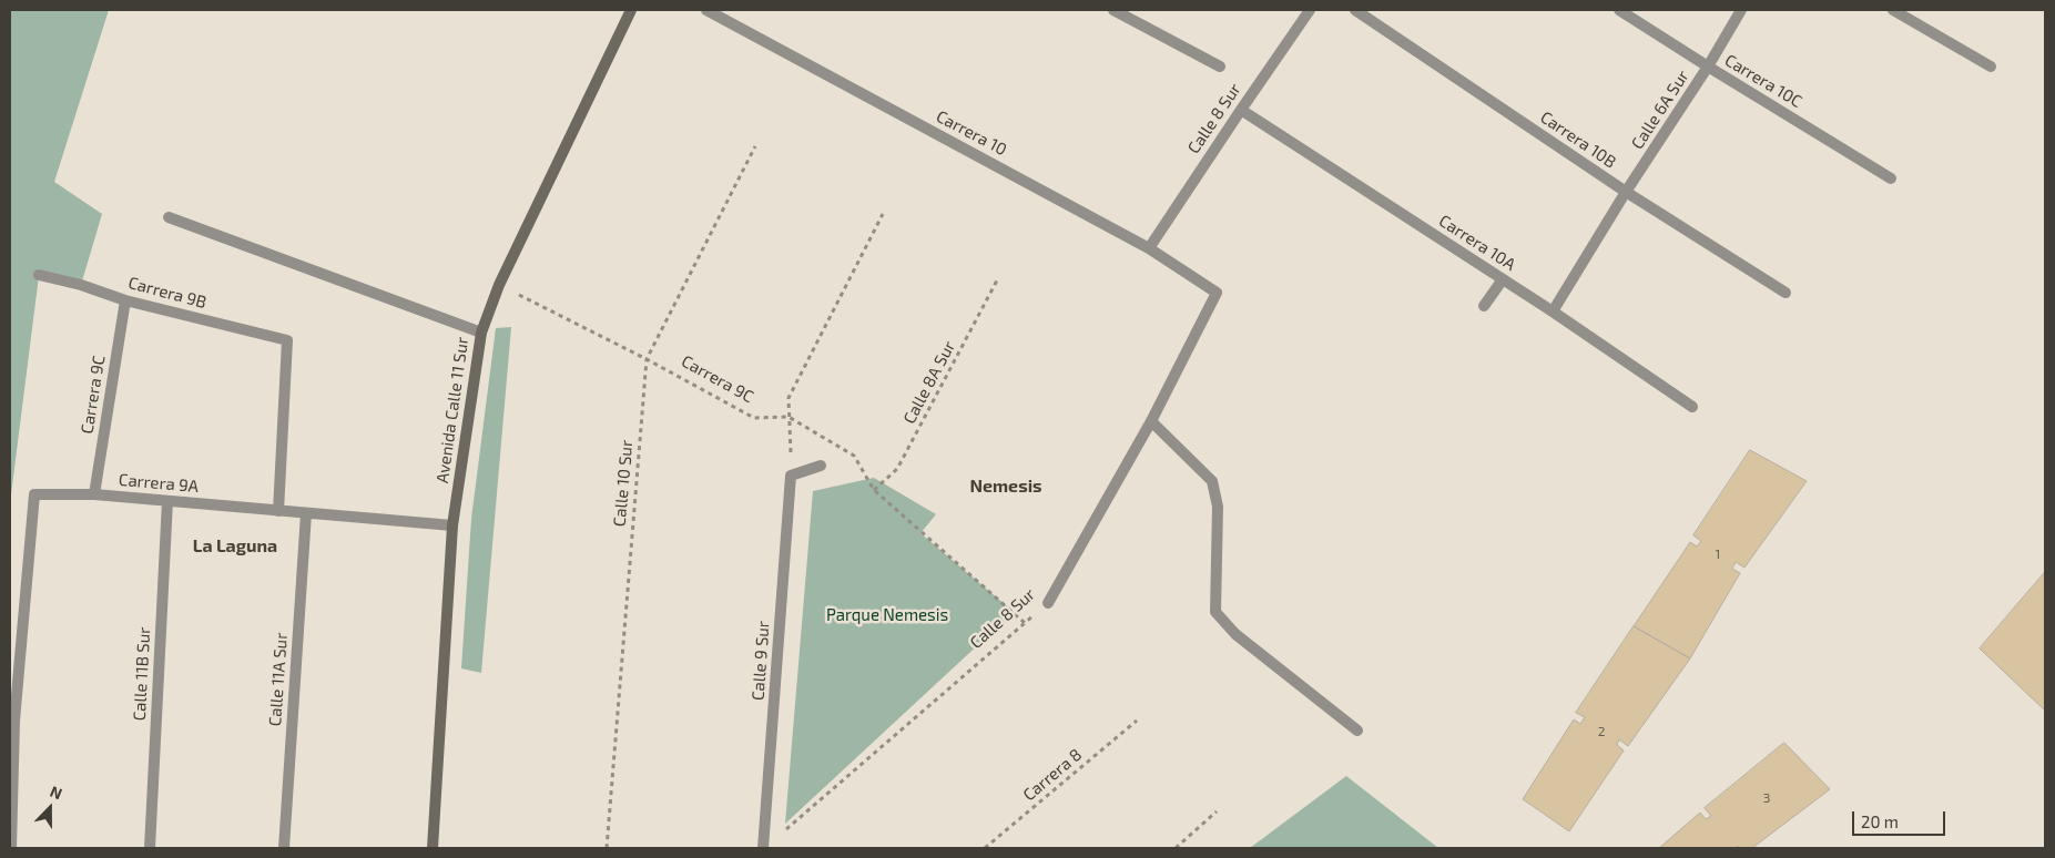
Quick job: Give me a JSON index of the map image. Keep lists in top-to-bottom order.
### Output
{
  "streets": {
    "street": [
      "Carrera 10C",
      "Calle 6A Sur",
      "Calle 8 Sur",
      "Carrera 10",
      "Carrera 10B",
      "Carrera 10A",
      "Carrera 9B",
      "Carrera 9C",
      "Avenida Calle 11 Sur",
      "Carrera 9A",
      "Calle 9 Sur",
      "Calle 11B Sur",
      "Calle 11A Sur"
    ],
    "path": ["Calle 8A Sur", "Calle 10 Sur", "Carrera 8"]
  },
  "crossings": [
    ["Carrera 10C", "Calle 6A Sur"],
    ["Calle 6A Sur", "Carrera 10B"],
    ["Calle 6A Sur", "Carrera 10A"],
    ["Calle 8 Sur", "Carrera 10"],
    ["Calle 8 Sur", "Carrera 10A"],
    ["Carrera 9B", "Carrera 9C"],
    ["Carrera 9B", "Carrera 9A"],
    ["Carrera 9C", "Avenida Calle 11 Sur"],
    ["Carrera 9C", "Carrera 9A"],
    ["Carrera 9C", "Calle 10 Sur"],
    ["Avenida Calle 11 Sur", "Carrera 9A"],
    ["Carrera 9A", "Calle 11B Sur"],
    ["Carrera 9A", "Calle 11A Sur"]
  ],
  "districts": ["Nemesis", "La Laguna"],
  "parks": ["Parque Nemesis"],
  "house_numbers": ["1", "2", "3"],
  "scale_bar": "20 m",
  "north": "top"
}
